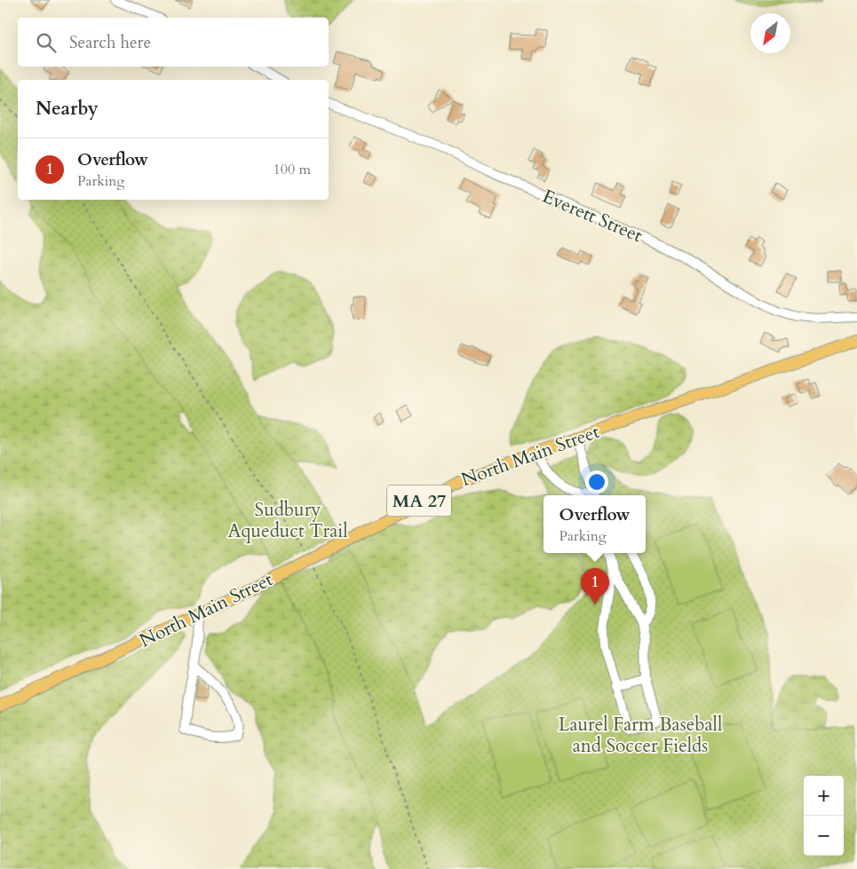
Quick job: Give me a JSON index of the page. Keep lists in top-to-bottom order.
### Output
{
  "streets": {
    "main road": ["North Main Street", "MA 27"],
    "street": ["Everett Street"]
  },
  "parks": ["Sudbury Aqueduct Trail", "Laurel Farm Baseball and Soccer Fields"],
  "north": "bottom left",
  "page": {
    "search": "Search here",
    "heading": "Nearby",
    "list": [
      {
        "mark": "1",
        "name": "Overflow",
        "note": "Parking",
        "value": "100 m"
      }
    ],
    "popup": ["Overflow", "Parking"],
    "pins": "1",
    "map_buttons": ["+", "−"]
  }
}
